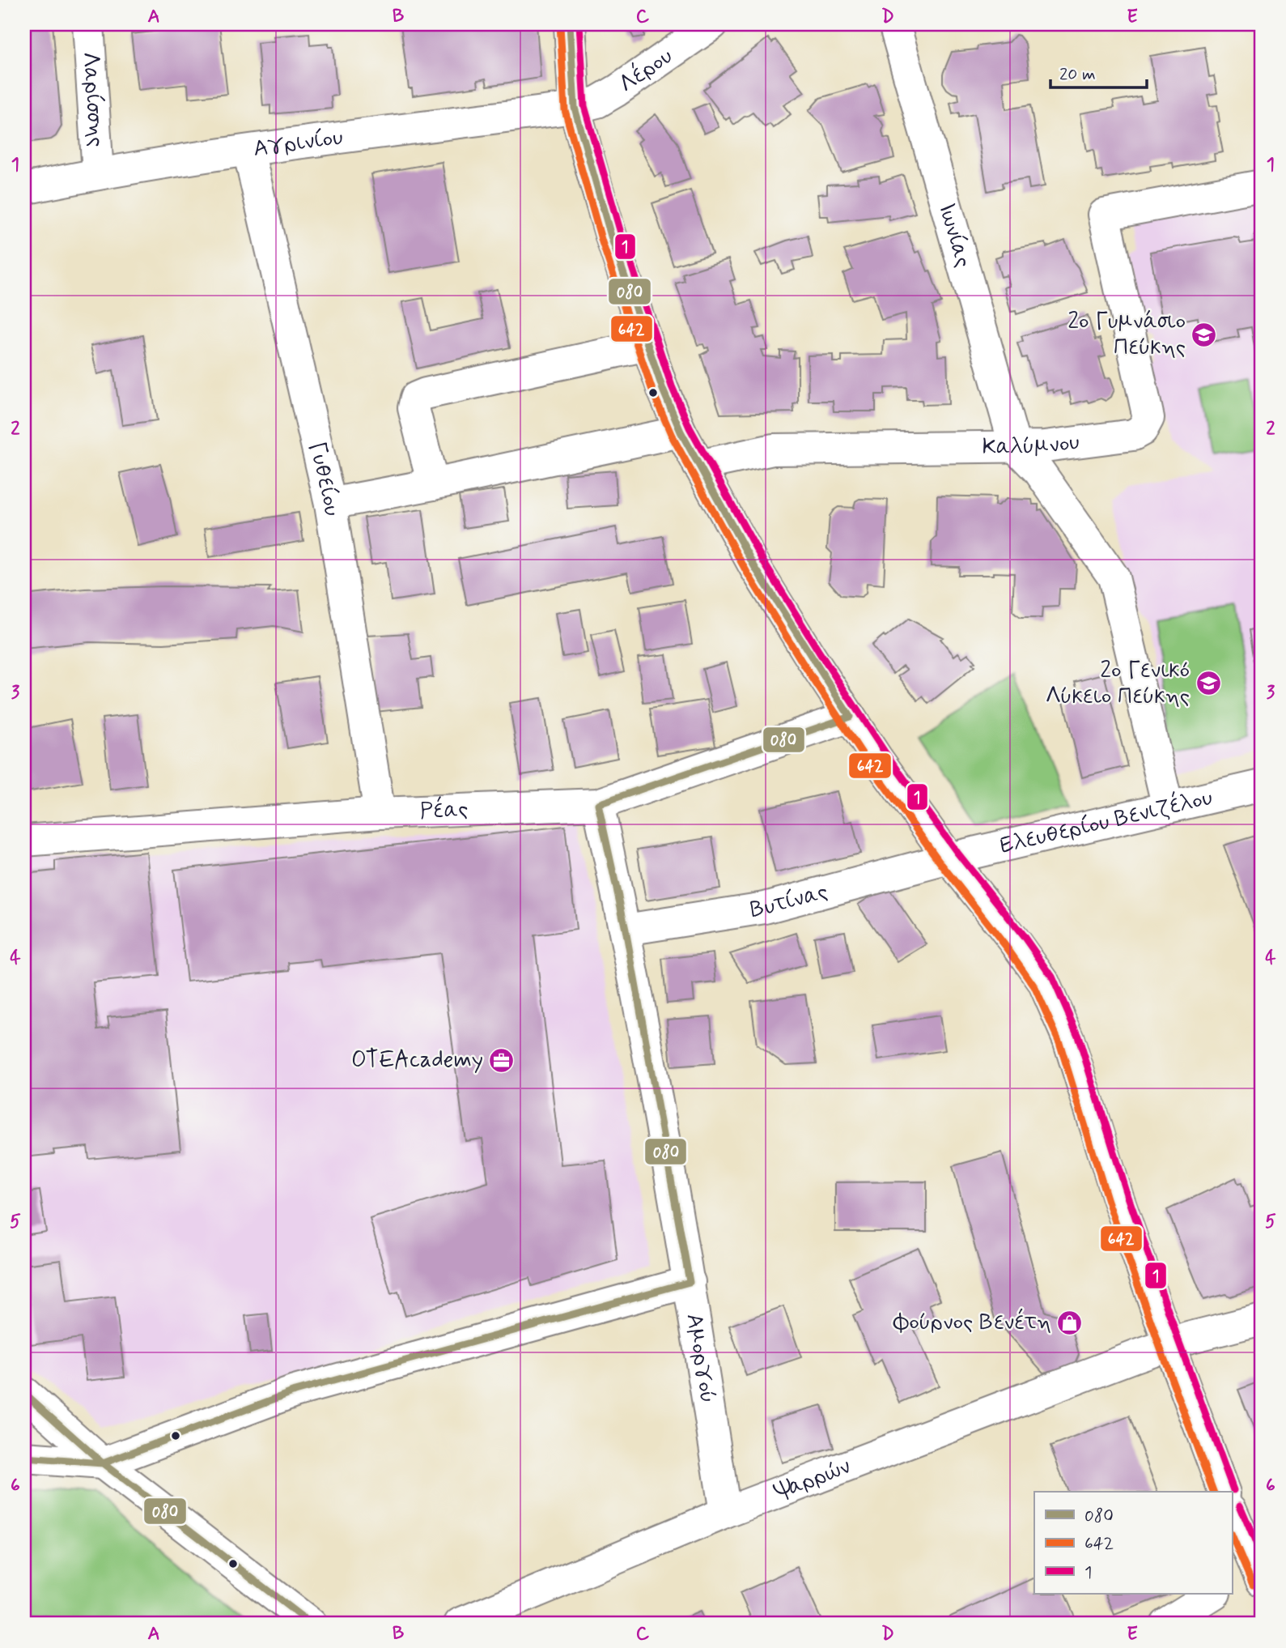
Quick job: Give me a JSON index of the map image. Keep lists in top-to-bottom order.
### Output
{
  "streets": {
    "street": [
      "Λέρου",
      "Λαρίσσης",
      "Αγρινίου",
      "Ιωνίας",
      "Καλύμνου",
      "Γυθείου",
      "Ρέας",
      "Ελευθερίου Βενιζέλου",
      "Βυτίνας",
      "Αμοργού",
      "Ψαρρών"
    ]
  },
  "crossings": [
    ["Λέρου", "Αγρινίου"],
    ["Λαρίσσης", "Αγρινίου"],
    ["Αγρινίου", "Γυθείου"],
    ["Ιωνίας", "Καλύμνου"],
    ["Γυθείου", "Ρέας"],
    ["Ρέας", "Αμοργού"],
    ["Ελευθερίου Βενιζέλου", "Βυτίνας"],
    ["Βυτίνας", "Αμοργού"],
    ["Αμοργού", "Ψαρρών"]
  ],
  "places": {
    "school or university": ["2ο Γυμνάσιο Πεύκης", "2ο Γενικό Λύκειο Πεύκης"],
    "office": ["OTEAcademy"],
    "shop": ["Φούρνος Βενέτη"]
  },
  "lines": ["transit line 080", "transit line 1", "transit line 642"],
  "legend": ["080", "642", "1"],
  "scale_bar": "20 m",
  "grid": {
    "columns": [
      "A",
      "B",
      "C",
      "D",
      "E"
    ],
    "rows": [
      "1",
      "2",
      "3",
      "4",
      "5",
      "6"
    ]
  }
}
